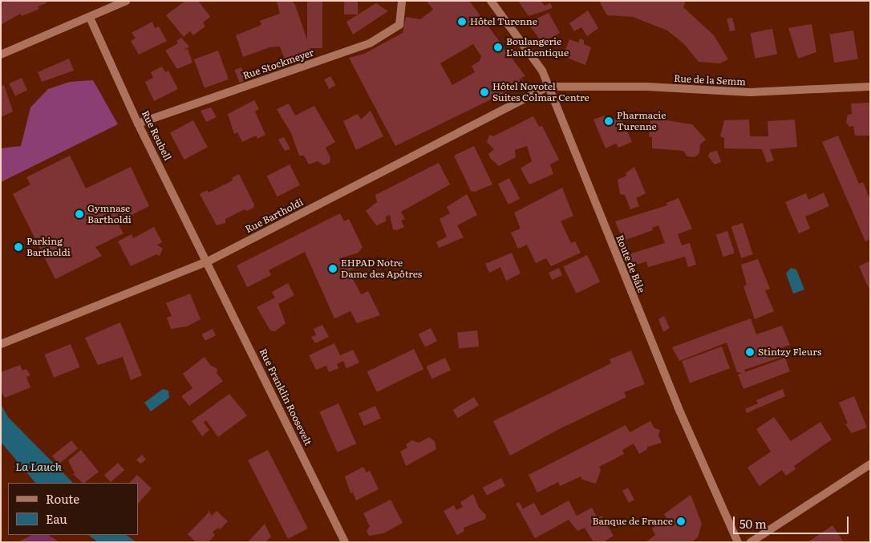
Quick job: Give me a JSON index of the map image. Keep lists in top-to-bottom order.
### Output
{
  "streets": {
    "street": [
      "Rue Stockmeyer",
      "Rue de la Semm",
      "Rue Reubell",
      "Rue Bartholdi",
      "Route de Bâle",
      "Rue Franklin Roosevelt"
    ]
  },
  "crossings": [
    ["Rue Stockmeyer", "Rue Reubell"],
    ["Rue de la Semm", "Rue Bartholdi"],
    ["Rue de la Semm", "Route de Bâle"],
    ["Rue Reubell", "Rue Bartholdi"],
    ["Rue Reubell", "Rue Franklin Roosevelt"],
    ["Rue Bartholdi", "Route de Bâle"],
    ["Rue Bartholdi", "Rue Franklin Roosevelt"]
  ],
  "water": ["La Lauch"],
  "places": [
    "Hôtel Turenne",
    "Boulangerie L'authentique",
    "Hôtel Novotel Suites Colmar Centre",
    "Pharmacie Turenne",
    "Gymnase Bartholdi",
    "Parking Bartholdi",
    "EHPAD Notre Dame des Apôtres",
    "Stintzy Fleurs",
    "Banque de France"
  ],
  "legend": ["Route", "Eau"],
  "scale_bar": "50 m"
}
